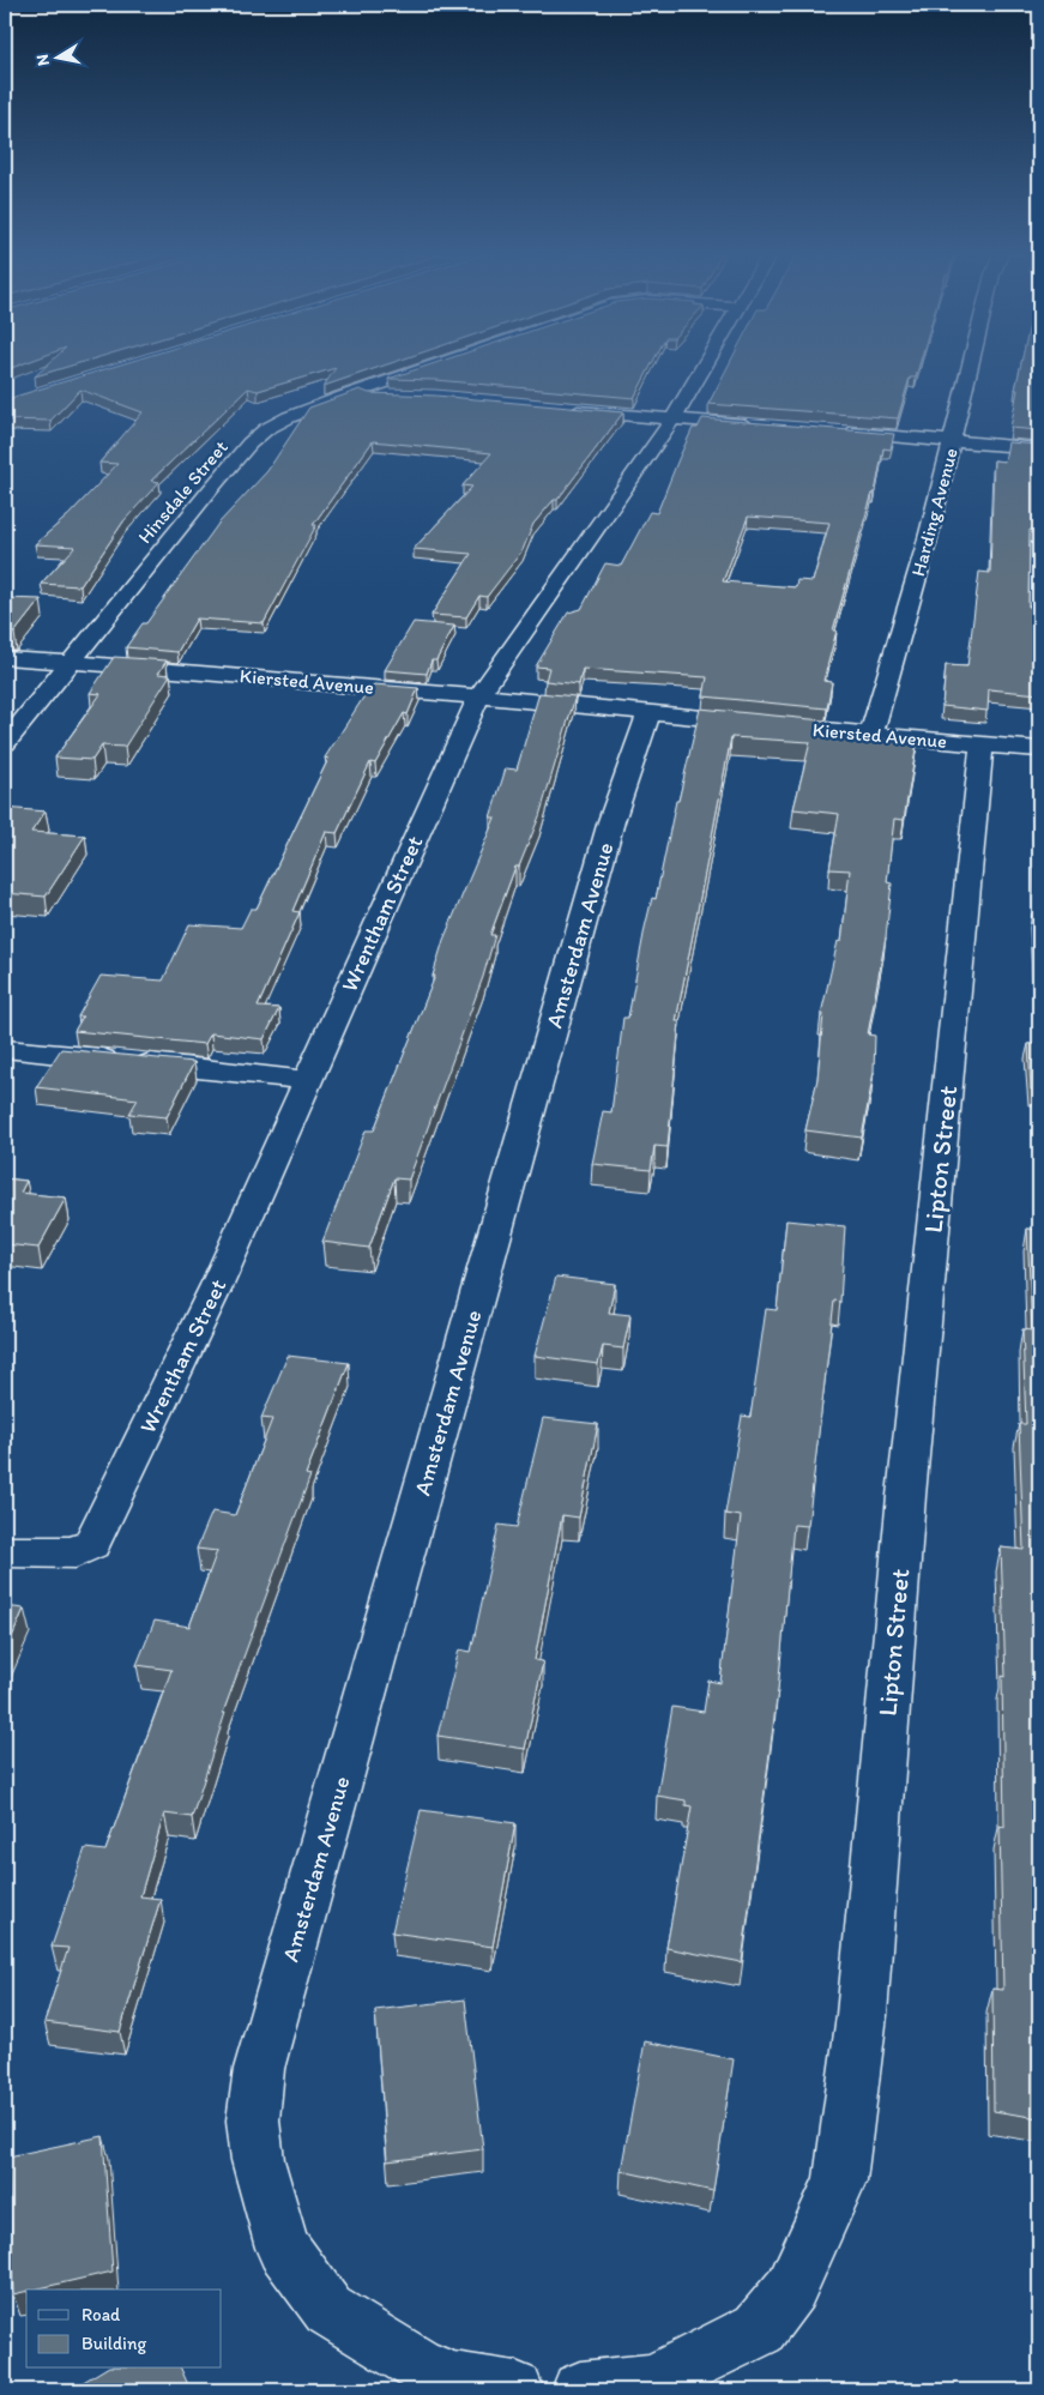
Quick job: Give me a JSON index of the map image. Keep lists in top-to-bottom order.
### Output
{
  "streets": {
    "street": [
      "Hinsdale Street",
      "Harding Avenue",
      "Kiersted Avenue",
      "Wrentham Street",
      "Amsterdam Avenue",
      "Lipton Street"
    ]
  },
  "crossings": [
    ["Hinsdale Street", "Kiersted Avenue"],
    ["Harding Avenue", "Kiersted Avenue"],
    ["Kiersted Avenue", "Wrentham Street"],
    ["Kiersted Avenue", "Amsterdam Avenue"],
    ["Kiersted Avenue", "Lipton Street"]
  ],
  "legend": ["Road", "Building"],
  "north": "left"
}
